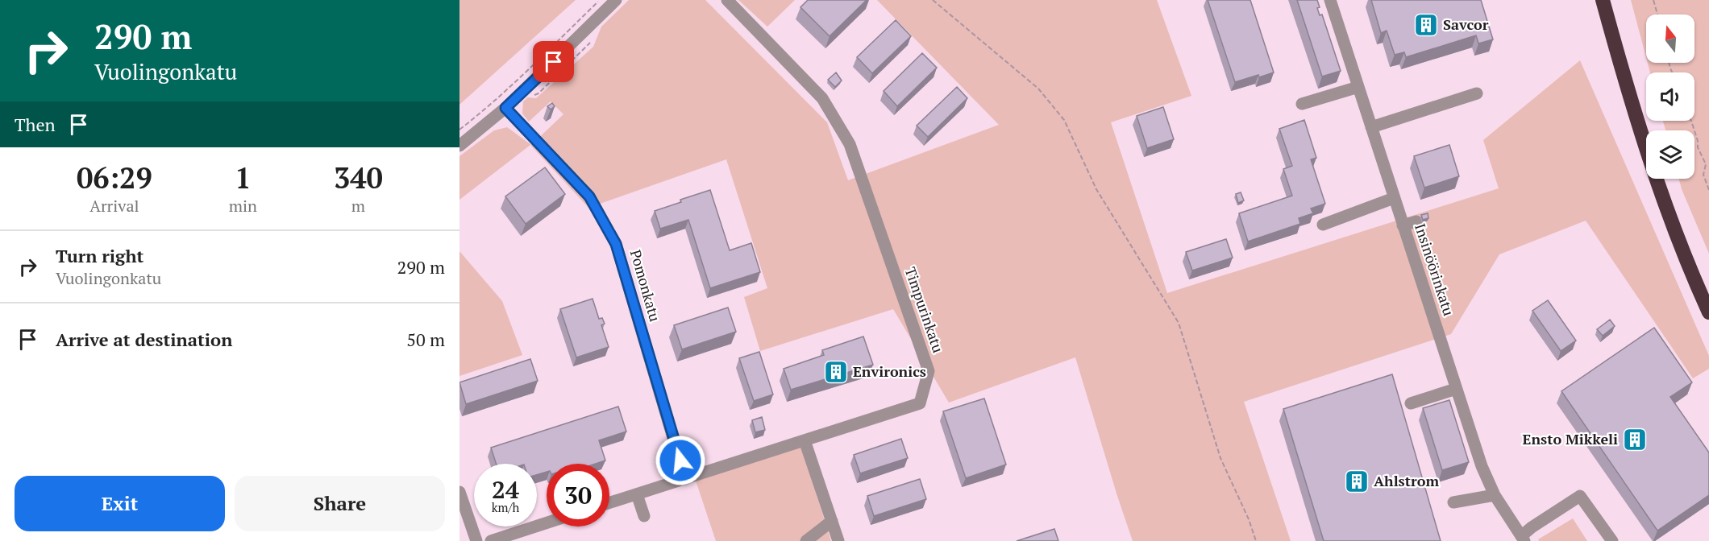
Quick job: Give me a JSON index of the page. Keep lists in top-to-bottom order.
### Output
{
  "streets": {
    "street": ["Insinöörinkatu", "Pomonkatu", "Timpurinkatu"]
  },
  "crossings": [
    ["Pomonkatu", "Timpurinkatu"]
  ],
  "places": {
    "building": [
      "Savcor",
      "Environics",
      "Ensto Mikkeli",
      "Ahlstrom"
    ]
  },
  "north": "top",
  "page": {
    "turn": ["290 m", "Vuolingonkatu"],
    "then": "Then",
    "eta": [
      "06:29",
      "Arrival",
      "1",
      "min",
      "340",
      "m"
    ],
    "list": [
      {
        "name": "Turn right",
        "note": "Vuolingonkatu",
        "value": "290 m"
      },
      {
        "name": "Arrive at destination",
        "value": "50 m"
      }
    ],
    "speed": "24 km/h",
    "limit": "30",
    "buttons": ["Exit", "Share"]
  }
}
